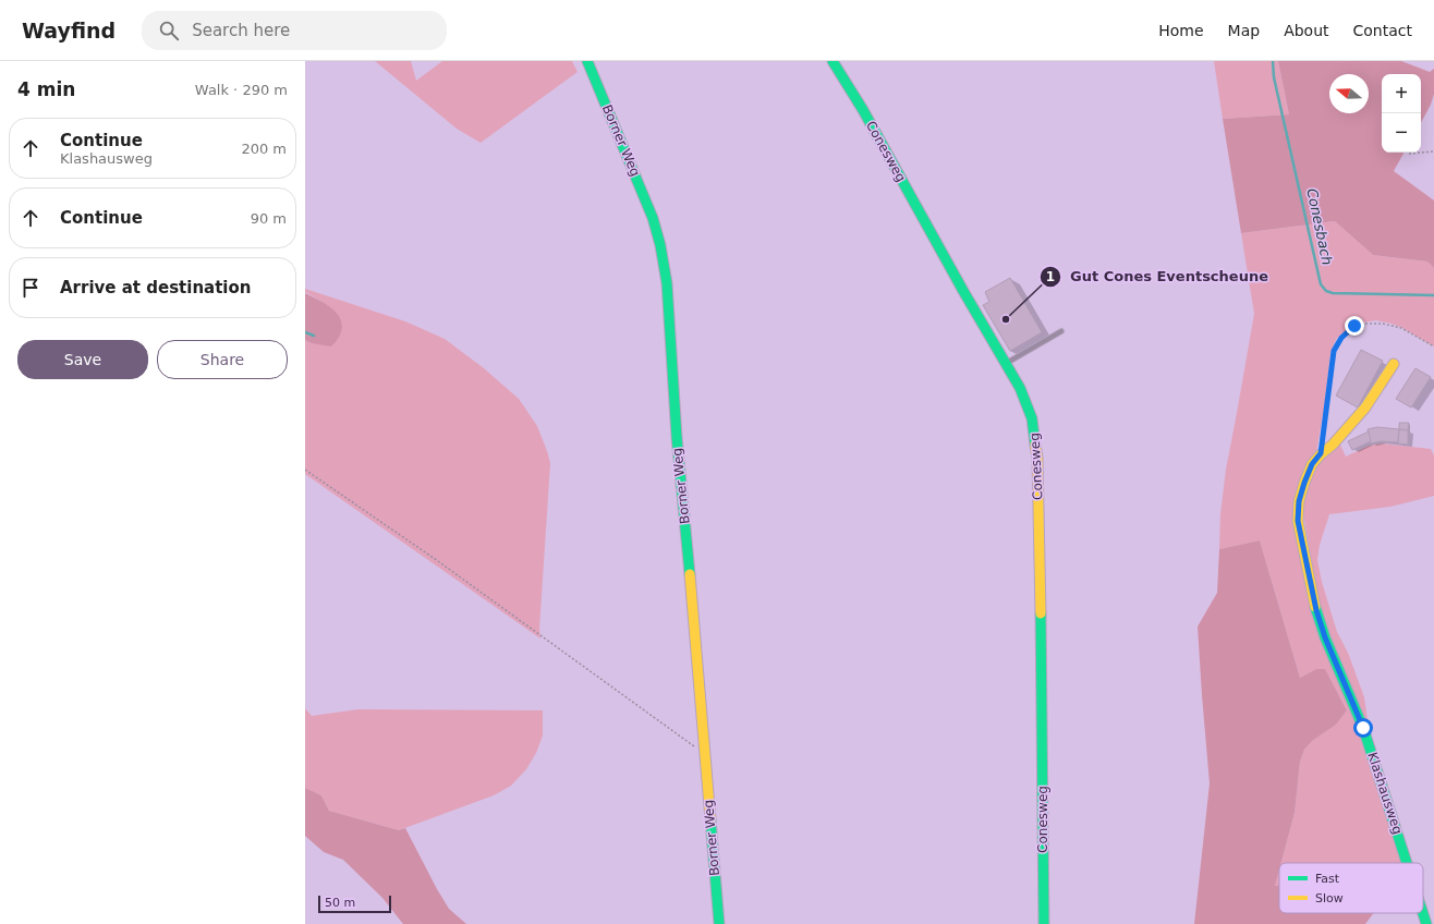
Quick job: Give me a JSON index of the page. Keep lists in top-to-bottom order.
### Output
{
  "streets": {
    "street": ["Borner Weg", "Conesweg", "Klashausweg"]
  },
  "water": ["Conesbach"],
  "places": ["Gut Cones Eventscheune"],
  "legend": ["Fast", "Slow"],
  "scale_bar": "50 m",
  "north": "left",
  "page": {
    "header": "Wayfind",
    "search": "Search here",
    "nav": [
      "Home",
      "Map",
      "About",
      "Contact"
    ],
    "heading": ["4 min", "Walk · 290 m"],
    "map_buttons": ["+", "−"],
    "list": [
      ["Continue", "Klashausweg", "200 m"],
      ["Continue", "90 m"],
      "Arrive at destination"
    ],
    "buttons": ["Save", "Share"],
    "scale": "50 m"
  }
}
